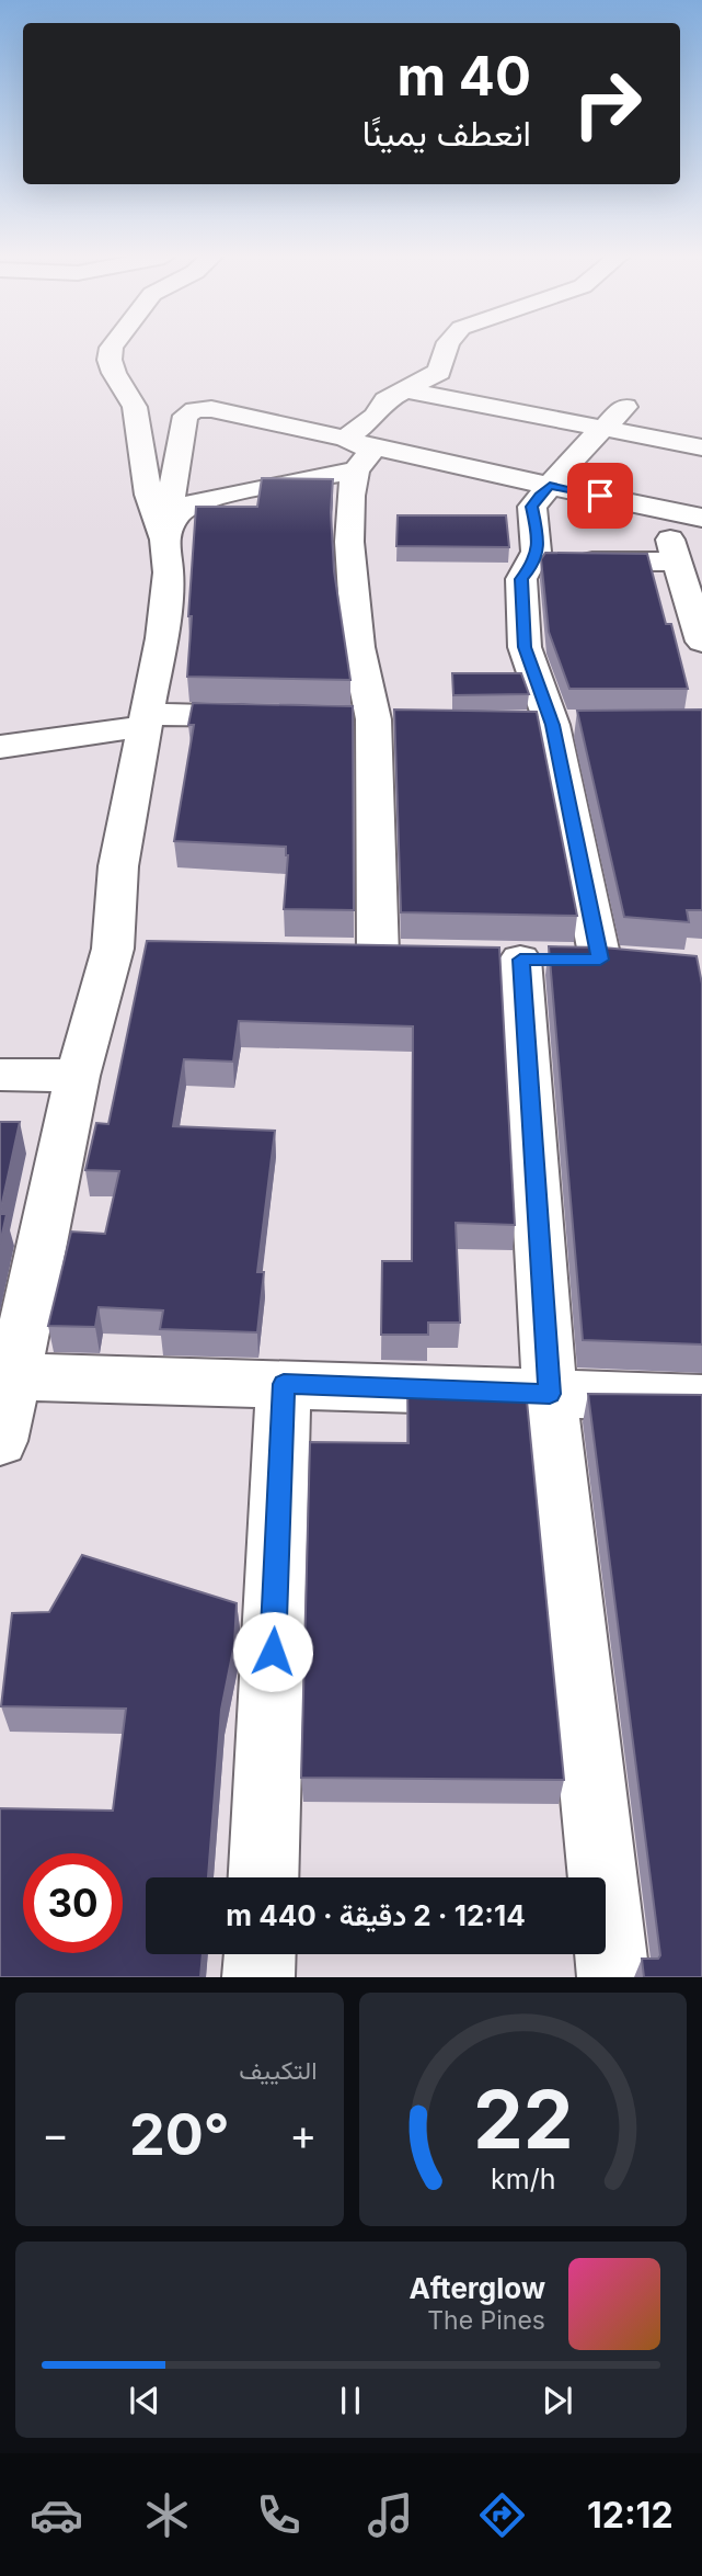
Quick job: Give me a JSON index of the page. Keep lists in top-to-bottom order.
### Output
{
  "page": {
    "turn": ["40 m", "انعطف يمينًا"],
    "limit": "30",
    "trip": "12:14 · 2 دقيقة · 440 m",
    "tile": "التكييف",
    "heat": ["−", "20°", "+"],
    "song": ["Afterglow", "The Pines"],
    "tabs": "12:12",
    "gauge": ["22", "km/h"]
  }
}
